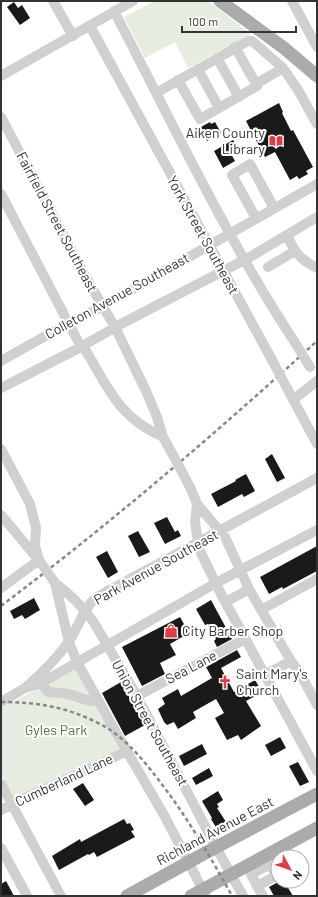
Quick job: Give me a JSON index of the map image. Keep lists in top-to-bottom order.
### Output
{
  "streets": {
    "main road": ["Richland Avenue East"],
    "street": [
      "Fairfield Street Southeast",
      "York Street Southeast",
      "Colleton Avenue Southeast",
      "Park Avenue Southeast",
      "Sea Lane",
      "Union Street Southeast",
      "Cumberland Lane"
    ]
  },
  "crossings": [
    ["Fairfield Street Southeast", "Colleton Avenue Southeast"],
    ["Fairfield Street Southeast", "Park Avenue Southeast"],
    ["Fairfield Street Southeast", "Sea Lane"],
    ["York Street Southeast", "Colleton Avenue Southeast"],
    ["Park Avenue Southeast", "Union Street Southeast"],
    ["Sea Lane", "Union Street Southeast"],
    ["Union Street Southeast", "Cumberland Lane"],
    ["Union Street Southeast", "Richland Avenue East"]
  ],
  "parks": ["Gyles Park"],
  "places": {
    "library": ["Aiken County Library"],
    "shop": ["City Barber Shop"],
    "church": ["Saint Mary's Church"]
  },
  "scale_bar": "100 m",
  "north": "bottom right"
}
